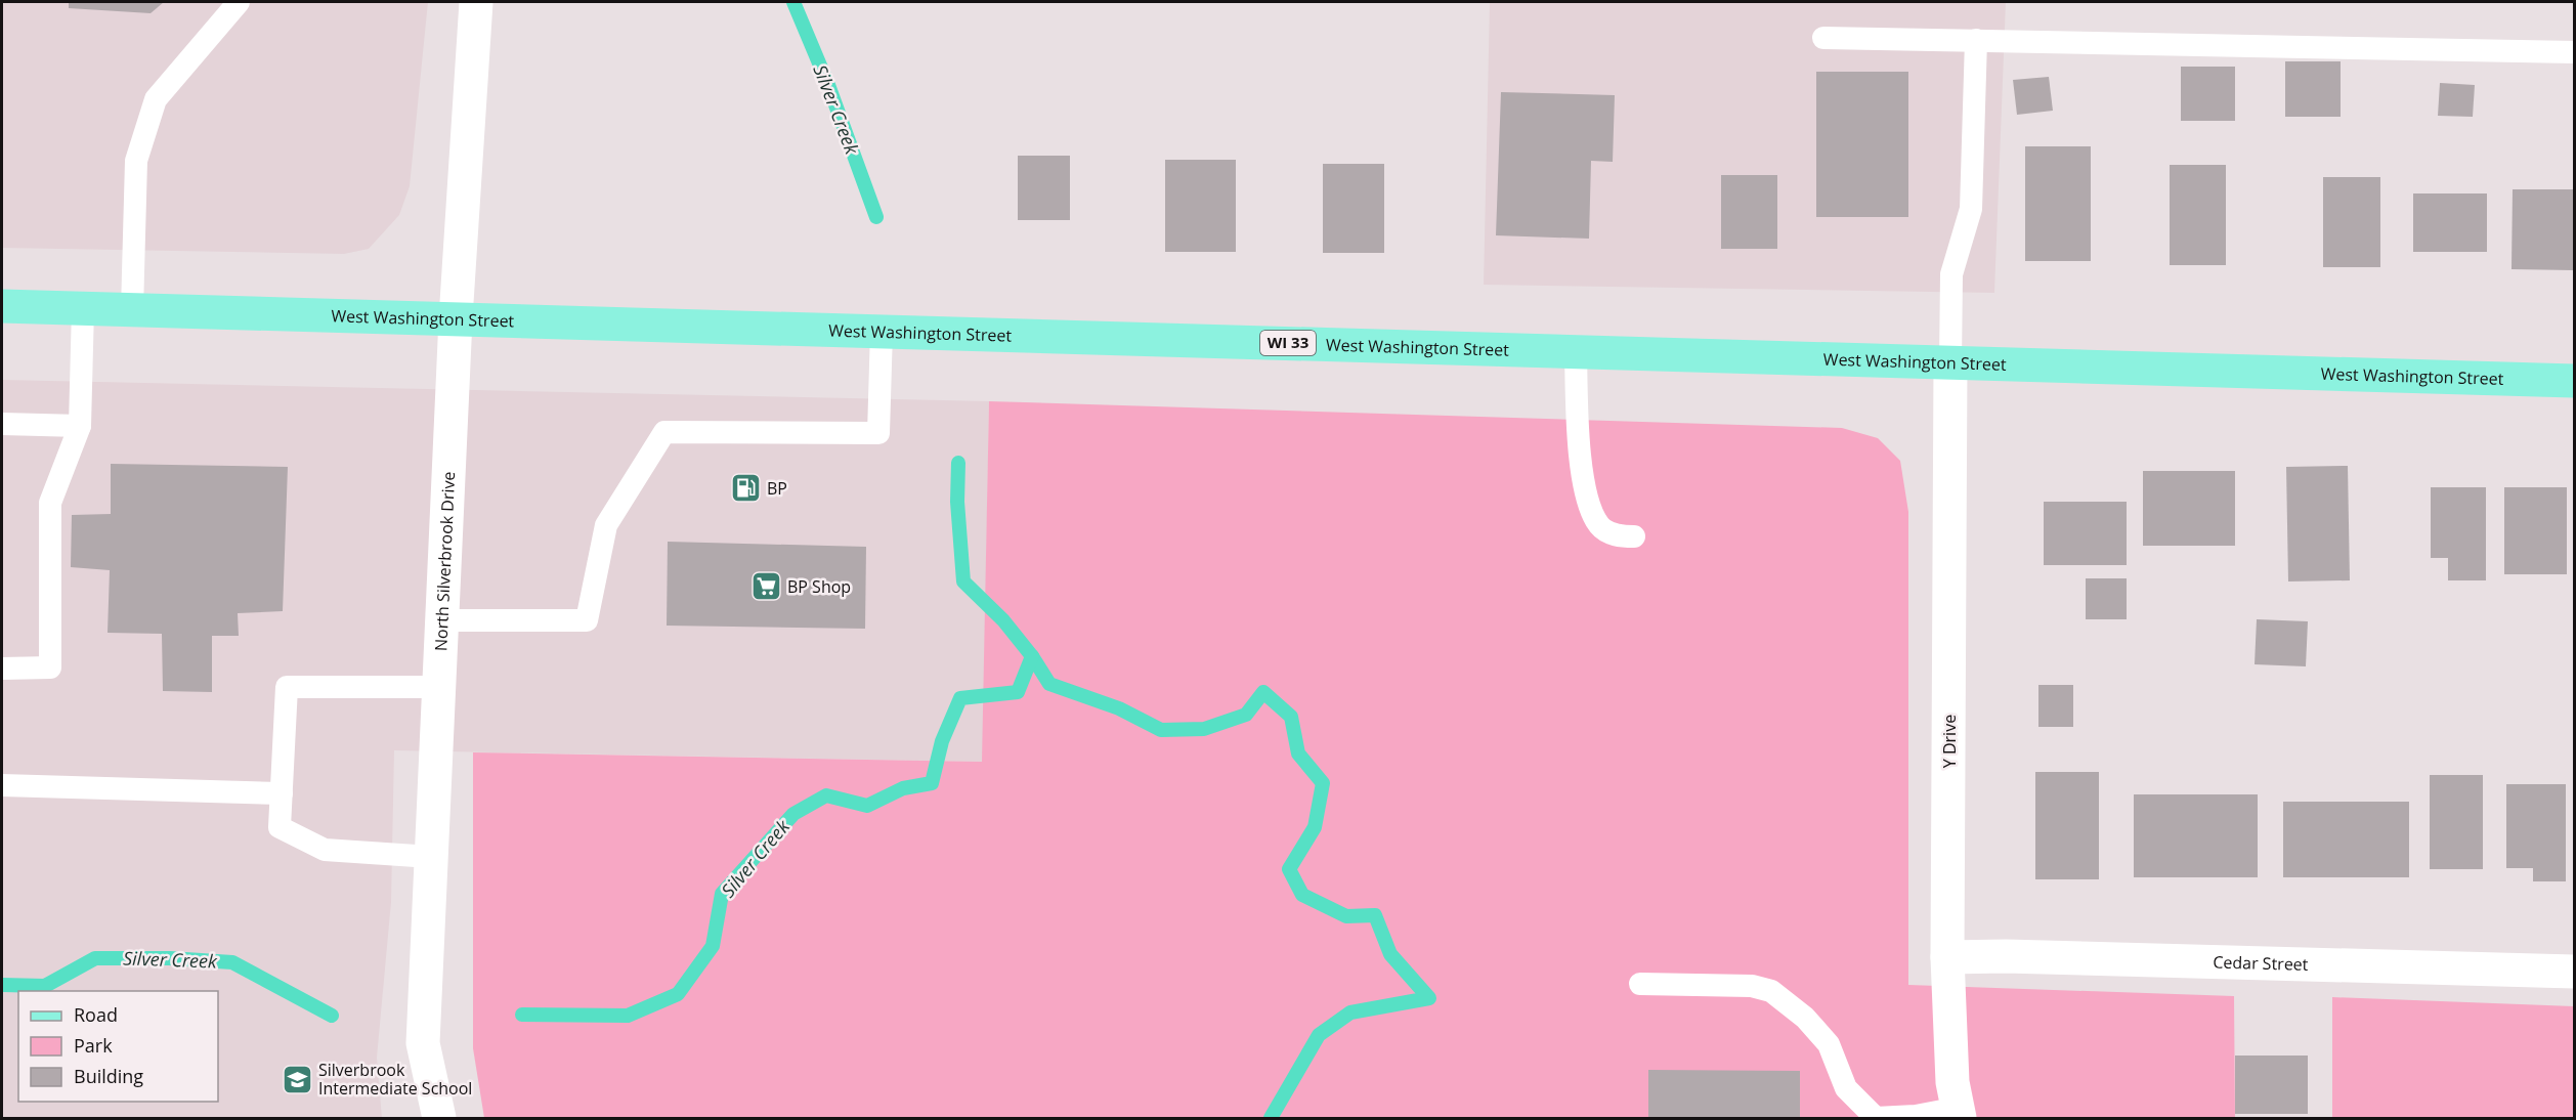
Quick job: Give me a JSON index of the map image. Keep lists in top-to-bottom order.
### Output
{
  "streets": {
    "main road": ["West Washington Street", "WI 33"],
    "street": ["North Silverbrook Drive", "Y Drive", "Cedar Street"]
  },
  "crossings": [
    ["West Washington Street", "North Silverbrook Drive"],
    ["West Washington Street", "Y Drive"],
    ["Y Drive", "Cedar Street"]
  ],
  "water": ["Silver Creek"],
  "places": {
    "fuel station": ["BP"],
    "supermarket": ["BP Shop"],
    "school or university": ["Silverbrook Intermediate School"]
  },
  "legend": ["Road", "Park", "Building"]
}
